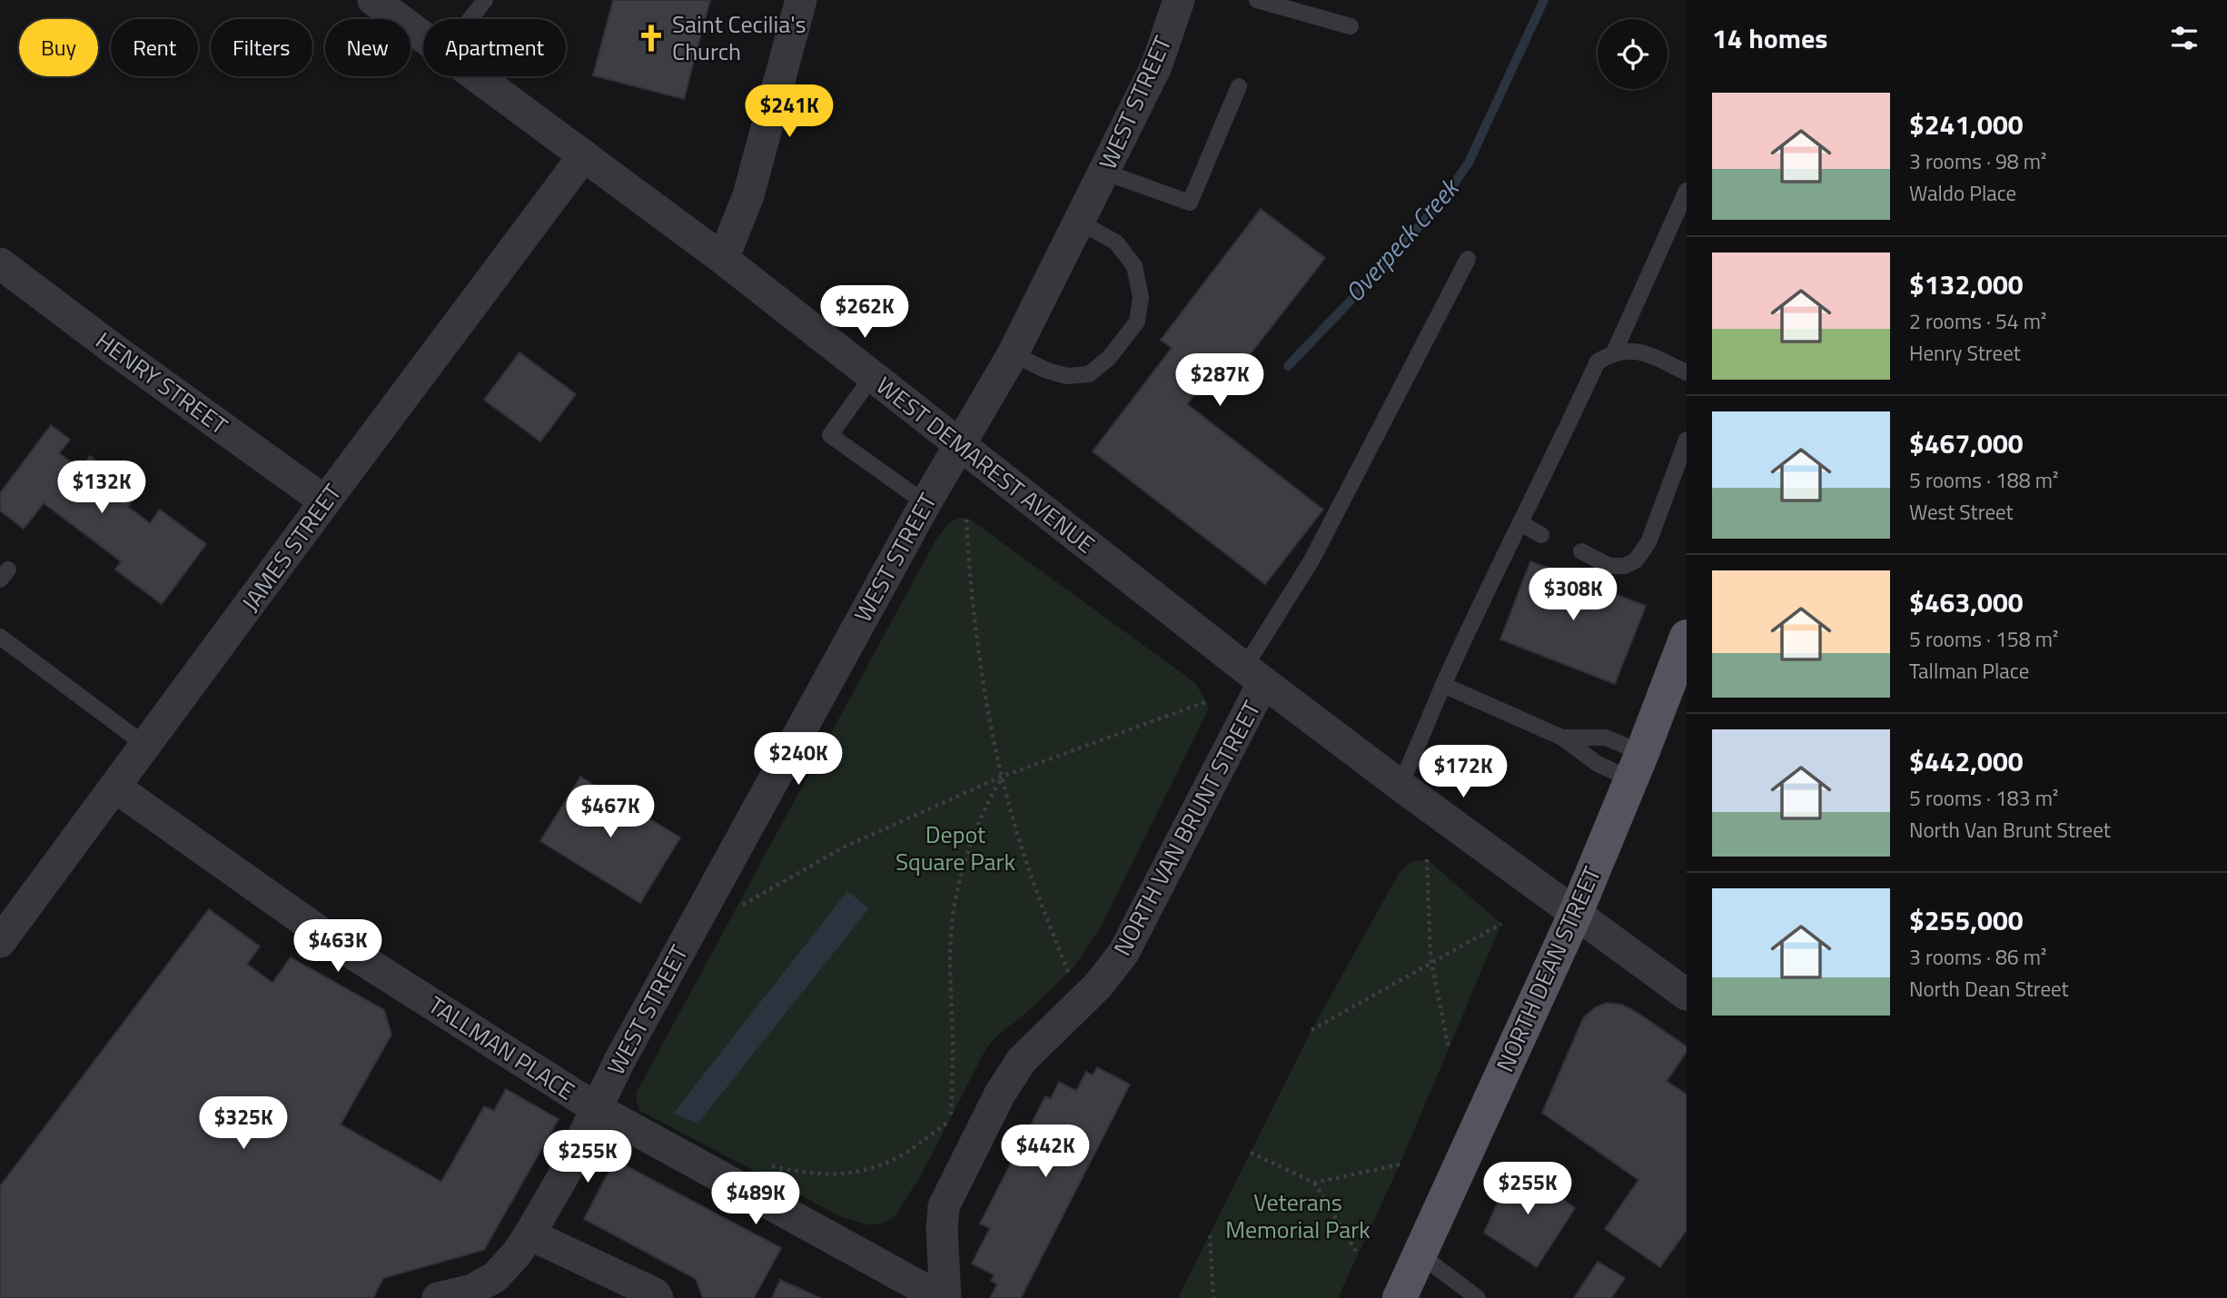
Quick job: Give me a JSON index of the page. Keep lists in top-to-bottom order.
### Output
{
  "streets": {
    "main road": ["NORTH DEAN STREET"],
    "street": [
      "WEST STREET",
      "HENRY STREET",
      "WEST DEMAREST AVENUE",
      "JAMES STREET",
      "NORTH VAN BRUNT STREET",
      "TALLMAN PLACE"
    ]
  },
  "crossings": [
    ["WEST STREET", "WEST DEMAREST AVENUE"],
    ["WEST STREET", "TALLMAN PLACE"],
    ["HENRY STREET", "JAMES STREET"],
    ["WEST DEMAREST AVENUE", "JAMES STREET"],
    ["WEST DEMAREST AVENUE", "NORTH VAN BRUNT STREET"],
    ["WEST DEMAREST AVENUE", "NORTH DEAN STREET"],
    ["JAMES STREET", "TALLMAN PLACE"],
    ["NORTH VAN BRUNT STREET", "TALLMAN PLACE"]
  ],
  "water": ["Overpeck Creek"],
  "parks": ["Depot Square Park", "Veterans Memorial Park"],
  "places": {
    "church": ["Saint Cecilia's Church"]
  },
  "page": {
    "heading": "14 homes",
    "chip": [
      "Buy",
      "Rent",
      "Filters",
      "New",
      "Apartment"
    ],
    "list": [
      {
        "name": "$241,000",
        "note": "3 rooms · 98 m² · Waldo Place"
      },
      {
        "name": "$132,000",
        "note": "2 rooms · 54 m² · Henry Street"
      },
      {
        "name": "$467,000",
        "note": "5 rooms · 188 m² · West Street"
      },
      {
        "name": "$463,000",
        "note": "5 rooms · 158 m² · Tallman Place"
      },
      {
        "name": "$442,000",
        "note": "5 rooms · 183 m² · North Van Brunt Street"
      },
      {
        "name": "$255,000",
        "note": "3 rooms · 86 m² · North Dean Street"
      }
    ],
    "price": [
      "$241K",
      "$262K",
      "$287K",
      "$132K",
      "$308K",
      "$240K",
      "$172K",
      "$467K",
      "$463K",
      "$325K",
      "$442K",
      "$255K",
      "$255K",
      "$489K"
    ]
  }
}
